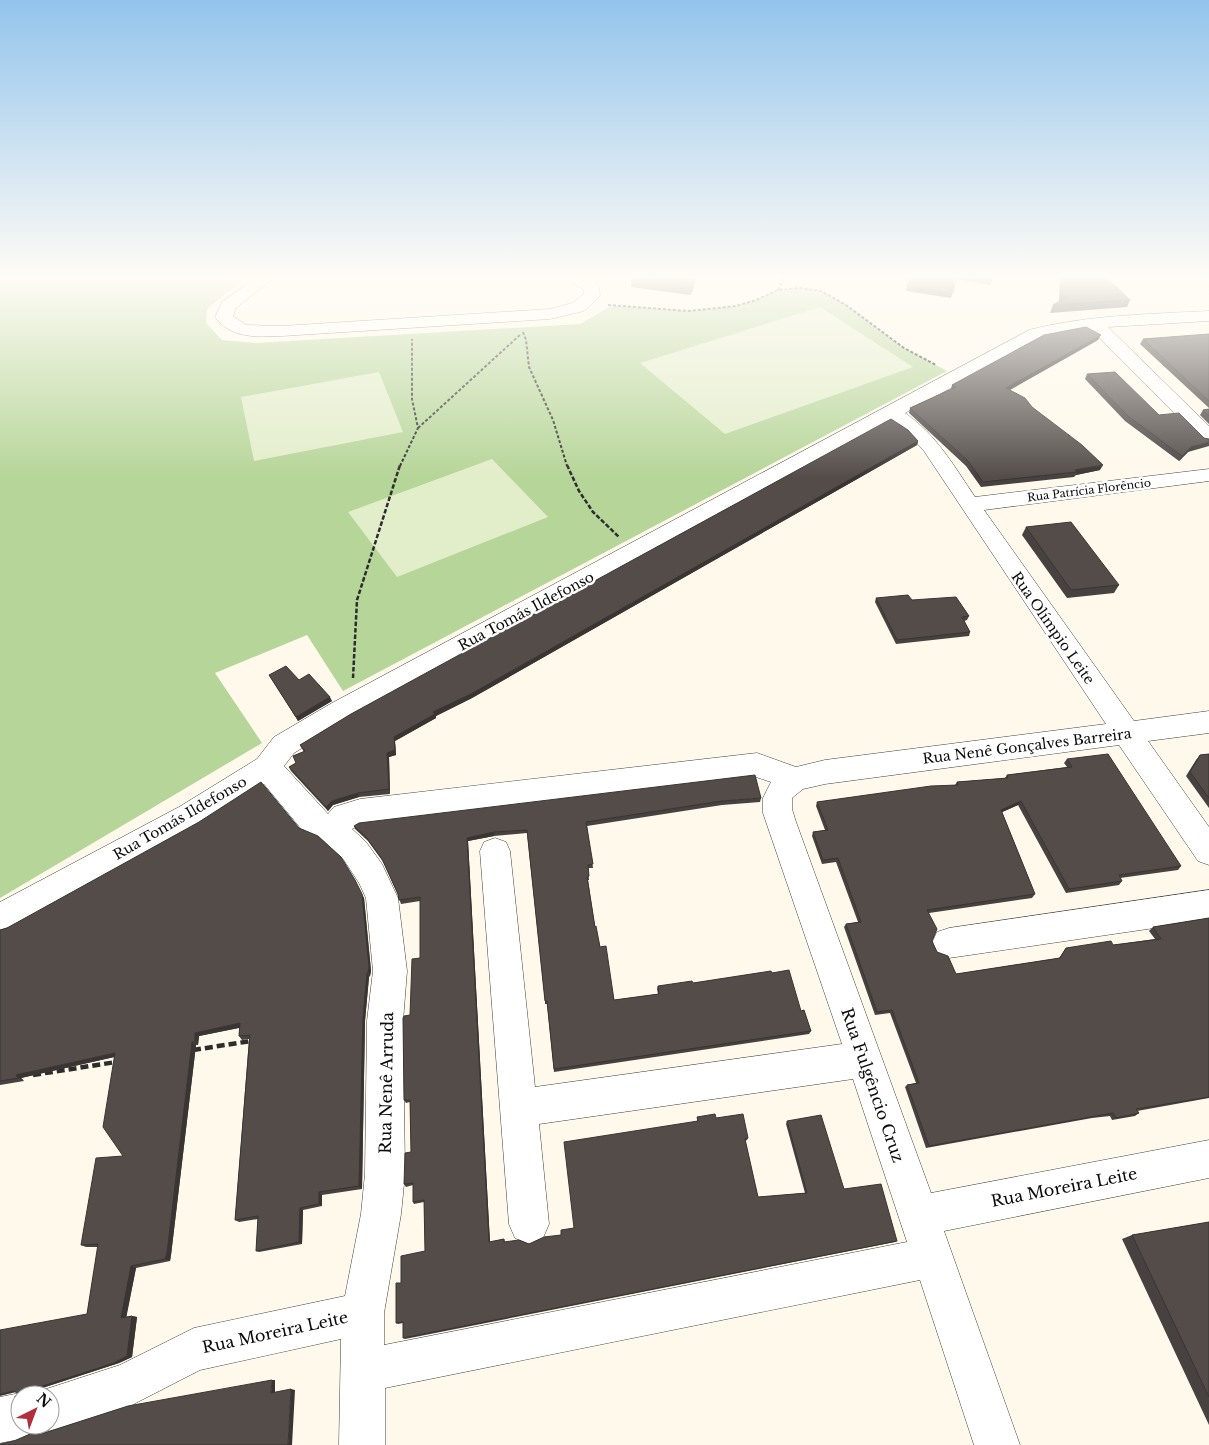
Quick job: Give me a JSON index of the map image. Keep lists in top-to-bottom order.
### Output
{
  "streets": {
    "street": [
      "Rua Patrícia Florêncio",
      "Rua Tomás Ildefonso",
      "Rua Olímpio Leite",
      "Rua Nenê Gonçalves Barreira",
      "Rua Nenê Arruda",
      "Rua Fulgêncio Cruz",
      "Rua Moreira Leite"
    ]
  },
  "crossings": [
    ["Rua Patrícia Florêncio", "Rua Olímpio Leite"],
    ["Rua Tomás Ildefonso", "Rua Olímpio Leite"],
    ["Rua Tomás Ildefonso", "Rua Nenê Arruda"],
    ["Rua Olímpio Leite", "Rua Nenê Gonçalves Barreira"],
    ["Rua Nenê Gonçalves Barreira", "Rua Fulgêncio Cruz"],
    ["Rua Nenê Arruda", "Rua Moreira Leite"],
    ["Rua Fulgêncio Cruz", "Rua Moreira Leite"]
  ],
  "north": "top right"
}
